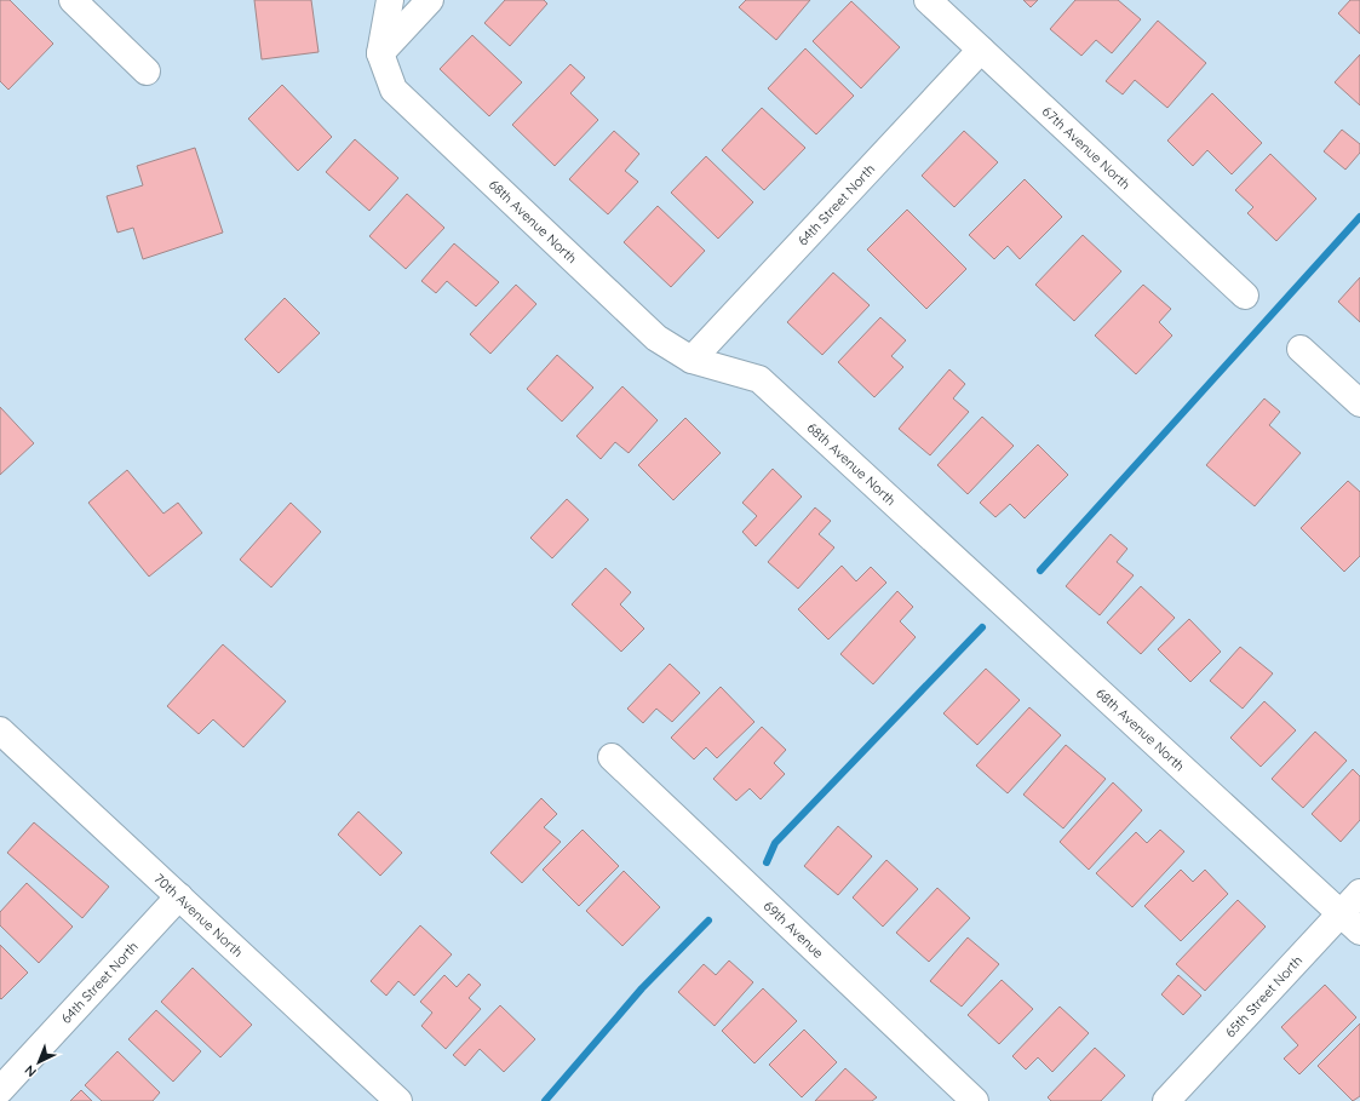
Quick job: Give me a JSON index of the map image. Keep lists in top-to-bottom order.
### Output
{
  "streets": {
    "street": [
      "67th Avenue North",
      "64th Street North",
      "68th Avenue North",
      "70th Avenue North",
      "69th Avenue",
      "65th Street North"
    ]
  },
  "crossings": [
    ["67th Avenue North", "64th Street North"],
    ["64th Street North", "68th Avenue North"],
    ["64th Street North", "70th Avenue North"],
    ["68th Avenue North", "65th Street North"]
  ],
  "north": "bottom left"
}
